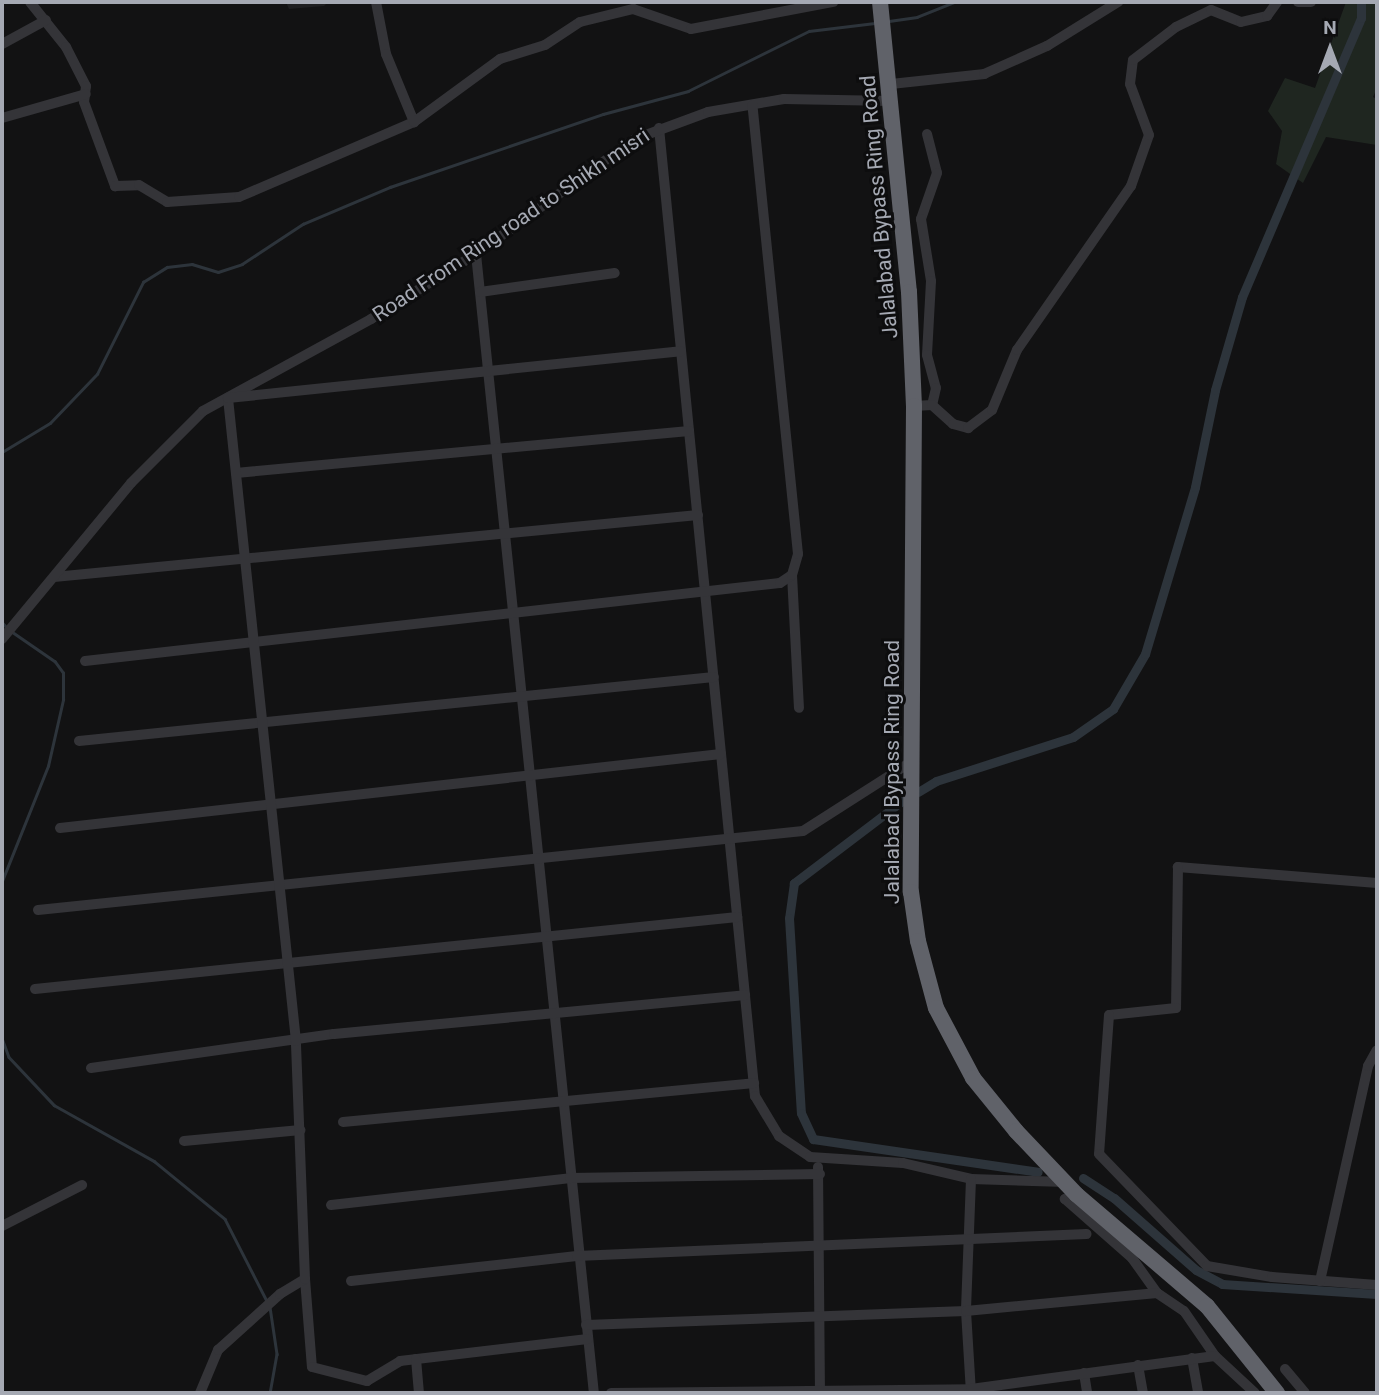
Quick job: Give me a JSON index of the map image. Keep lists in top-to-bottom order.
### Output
{
  "streets": {
    "highway": ["Jalalabad Bypass Ring Road"],
    "street": ["Road From Ring road to Shikh misri"]
  },
  "crossings": [
    ["Jalalabad Bypass Ring Road", "Road From Ring road to Shikh misri"]
  ],
  "north": "top"
}
